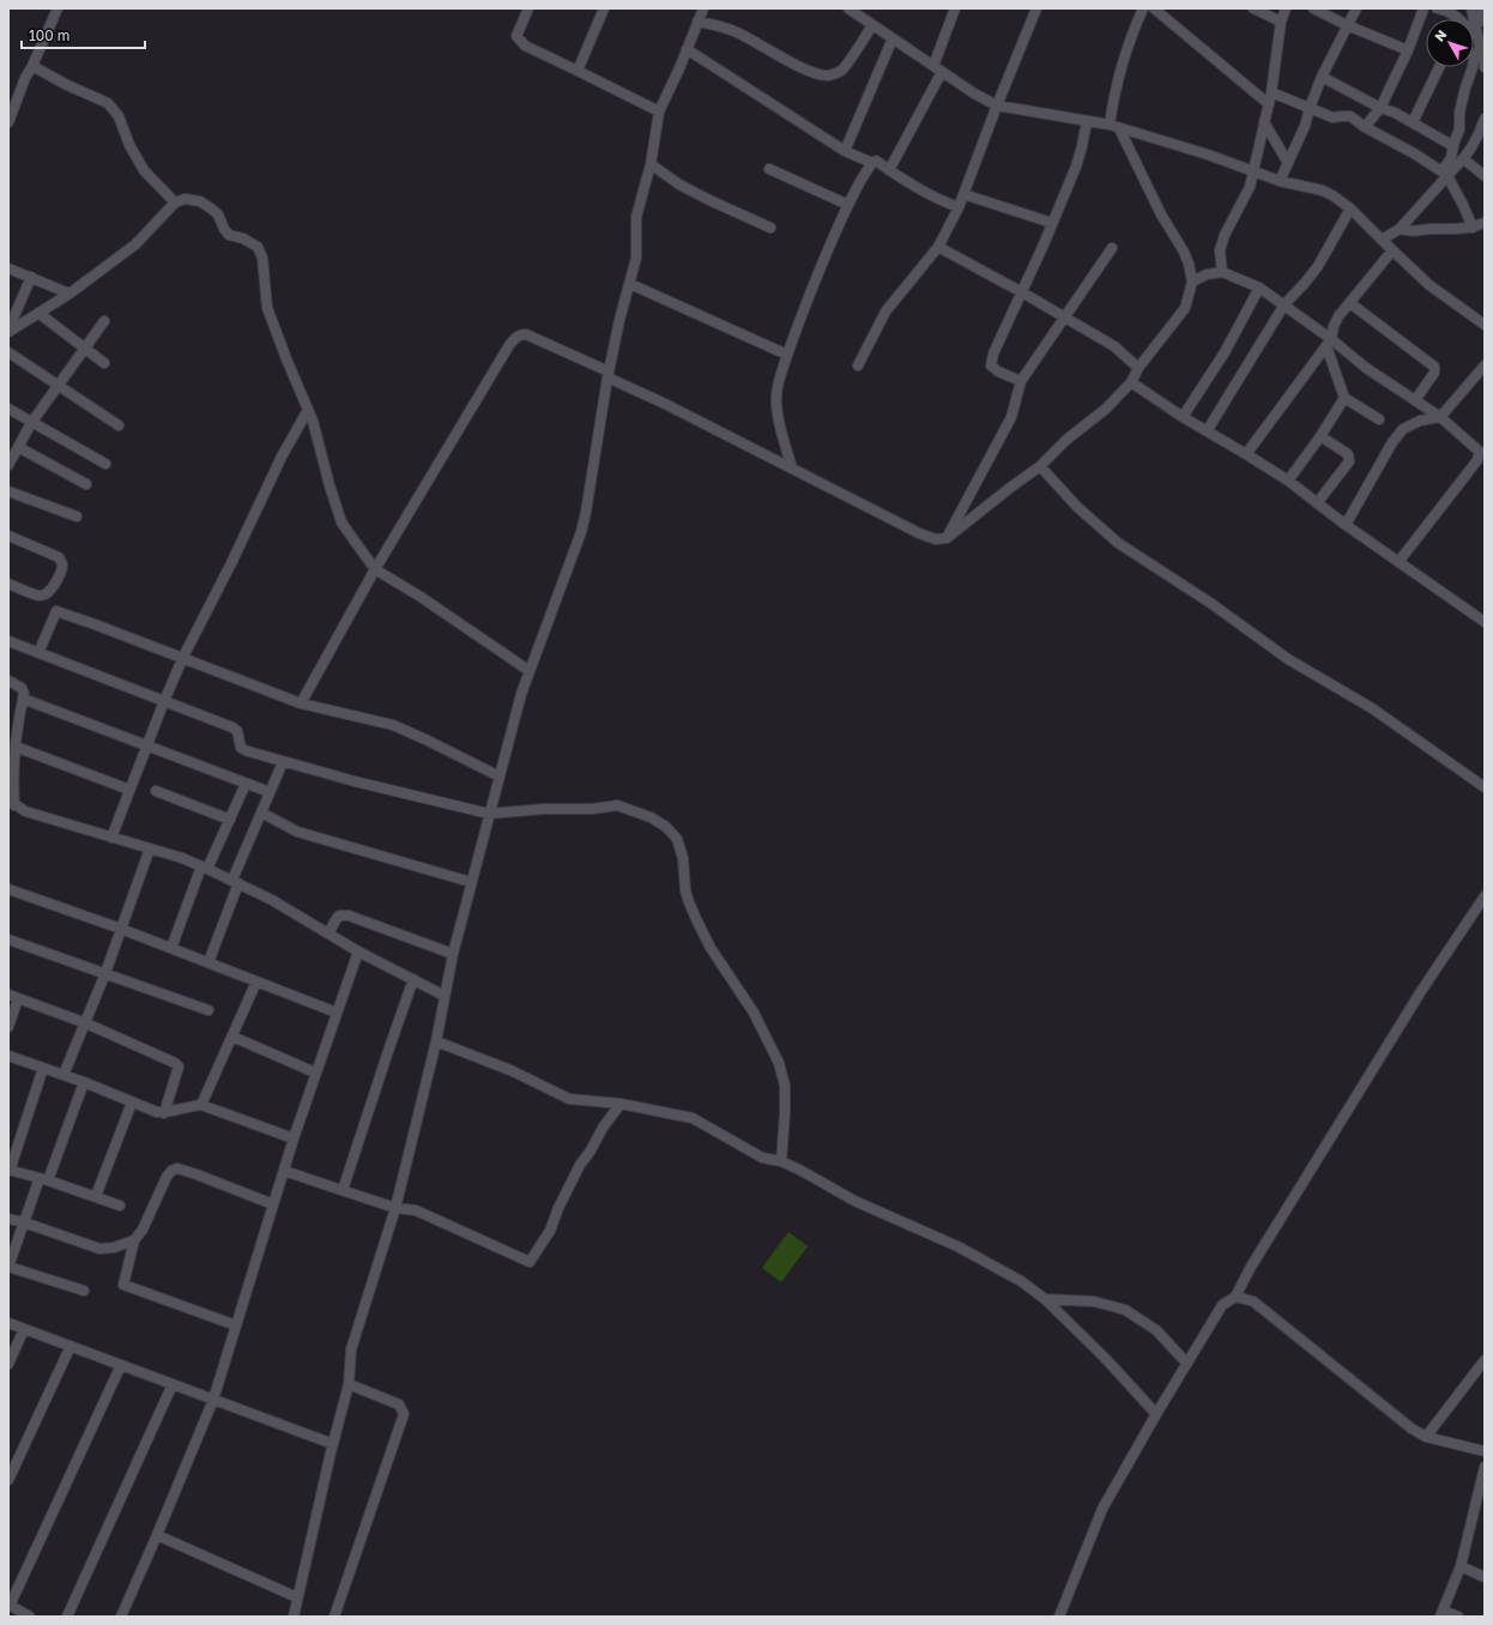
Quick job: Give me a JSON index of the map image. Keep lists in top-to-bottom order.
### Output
{
  "scale_bar": "100 m",
  "north": "top left"
}
